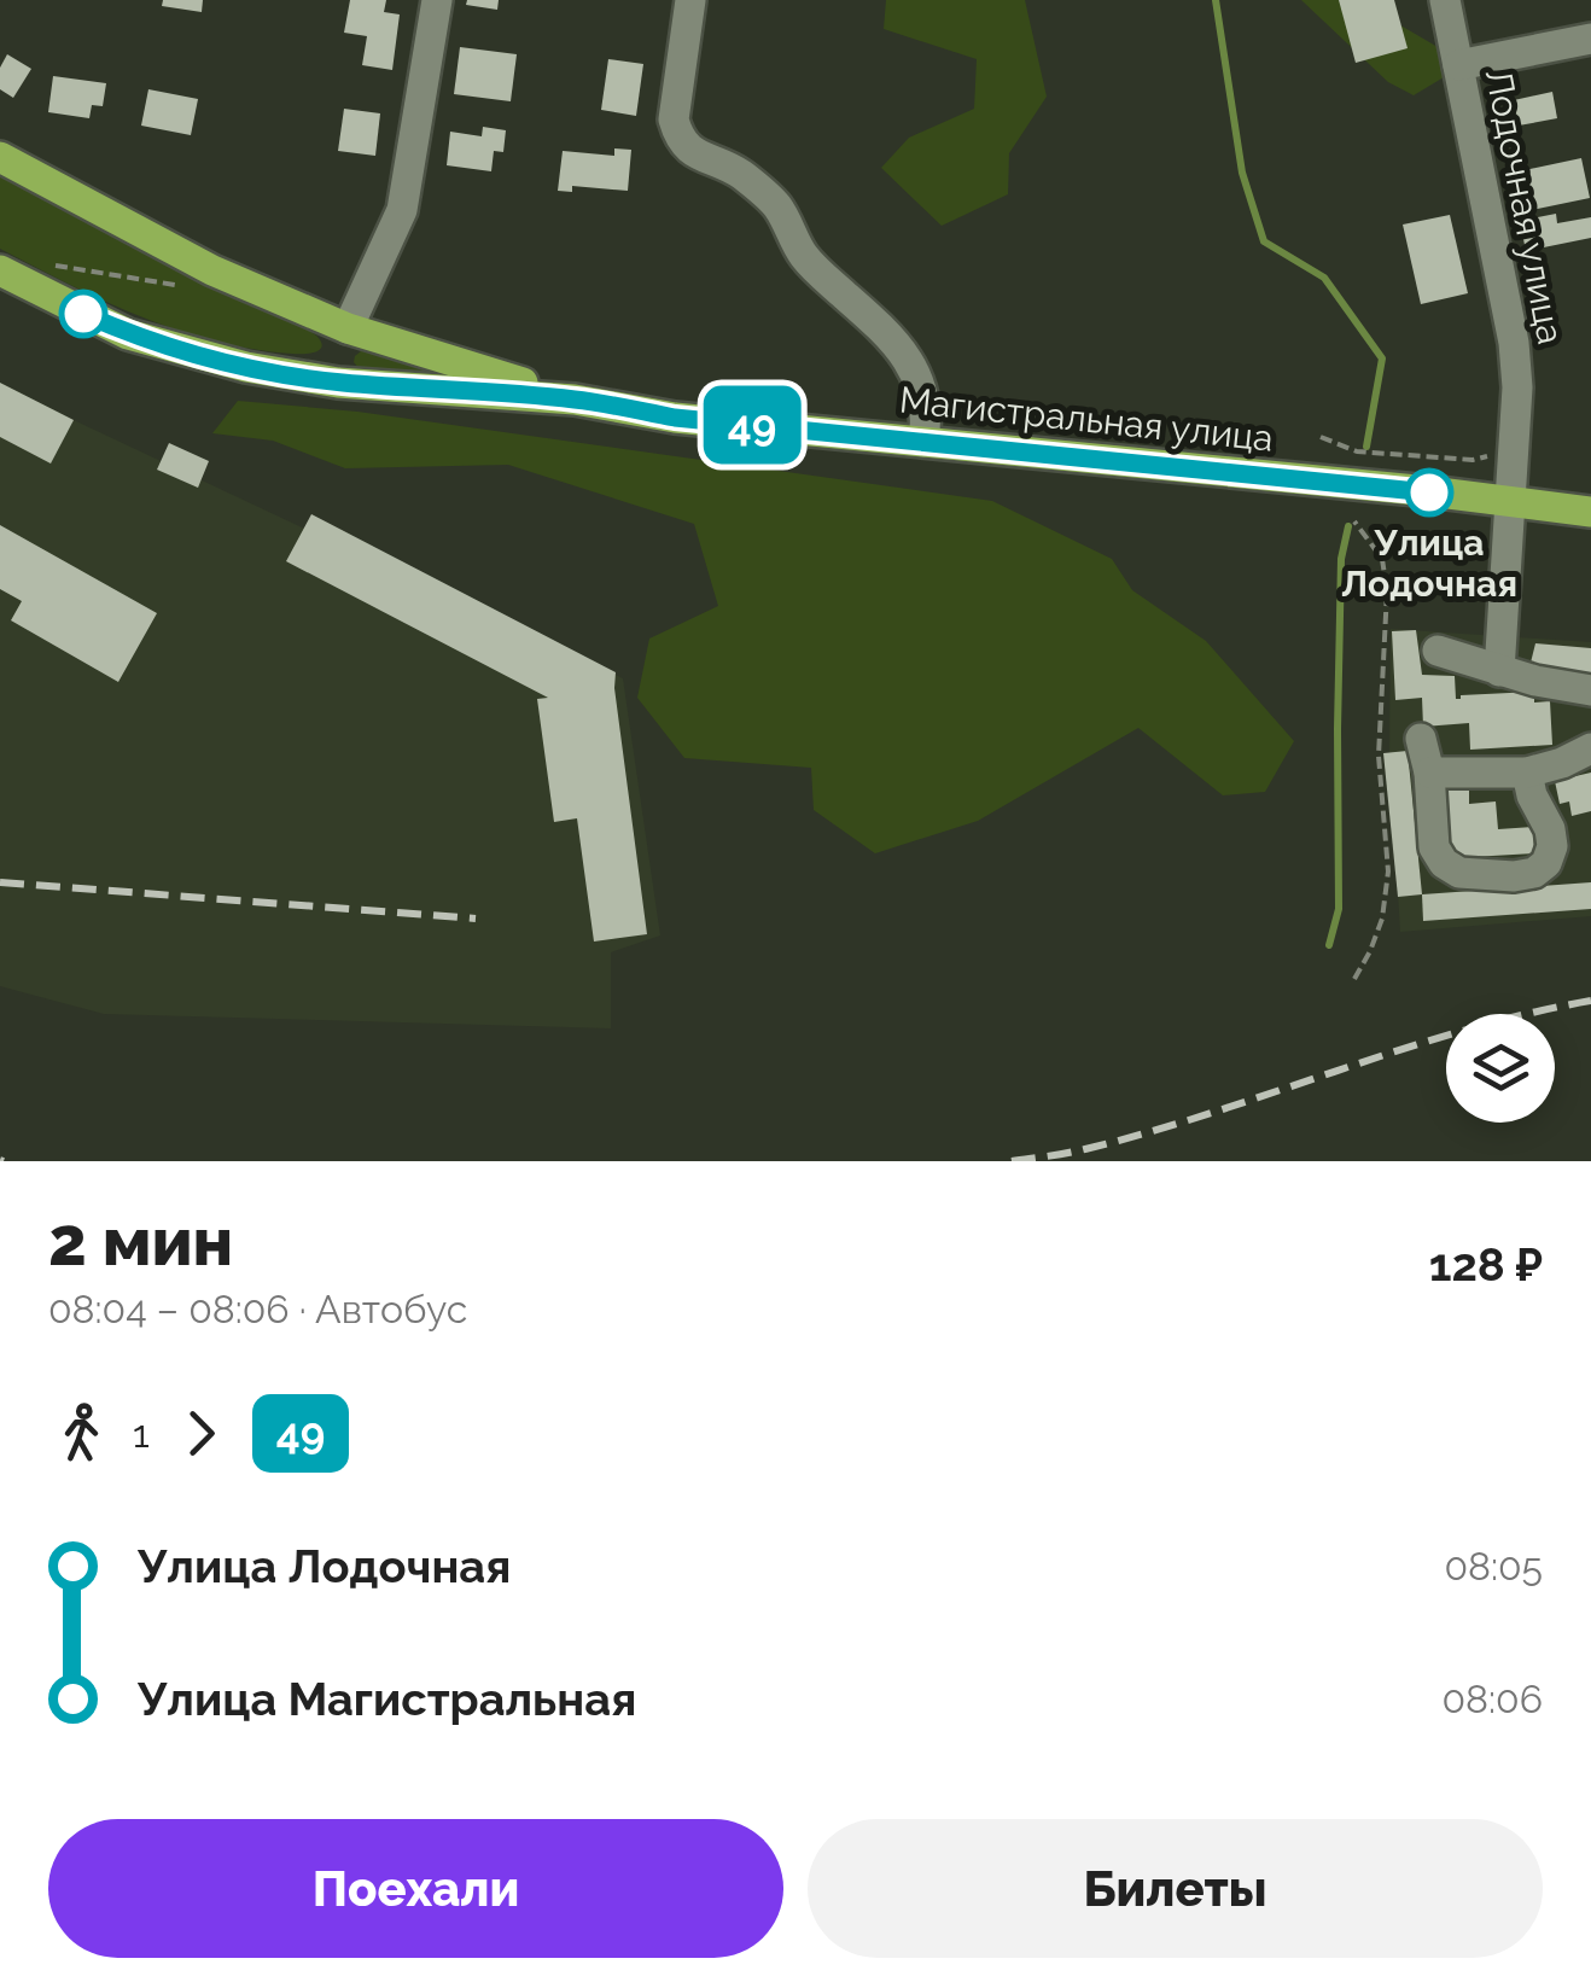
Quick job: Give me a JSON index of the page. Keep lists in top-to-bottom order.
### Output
{
  "streets": {
    "main road": ["Магистральная улица"],
    "street": ["Лодочная улица"]
  },
  "crossings": [
    ["Лодочная улица", "Магистральная улица"]
  ],
  "places": ["Улица Лодочная"],
  "lines": ["bus line 49"],
  "page": {
    "on_map": "49",
    "heading": ["2 мин", "08:04 – 08:06 · Автобус", "128 ₽"],
    "legs": ["1", "49"],
    "list": [
      {
        "name": "Улица Лодочная",
        "value": "08:05"
      },
      {
        "name": "Улица Магистральная",
        "value": "08:06"
      }
    ],
    "buttons": ["Поехали", "Билеты"]
  }
}
